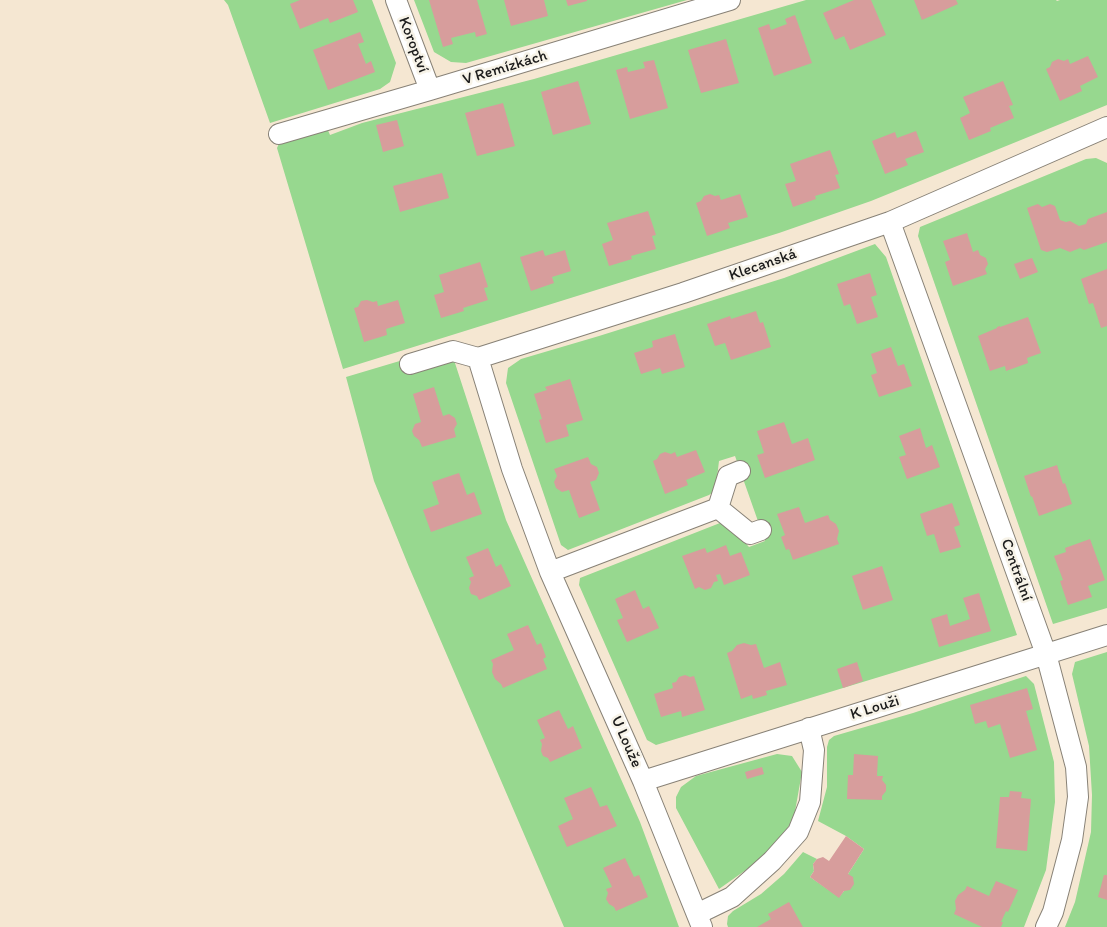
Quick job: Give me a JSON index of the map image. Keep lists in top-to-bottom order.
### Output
{
  "streets": {
    "street": [
      "Koroptví",
      "V Remízkách",
      "Klecanská",
      "Centrální",
      "K Louži",
      "U Louže"
    ]
  },
  "crossings": [
    ["Koroptví", "V Remízkách"],
    ["Klecanská", "Centrální"],
    ["Klecanská", "U Louže"],
    ["Centrální", "K Louži"],
    ["K Louži", "U Louže"]
  ]
}
